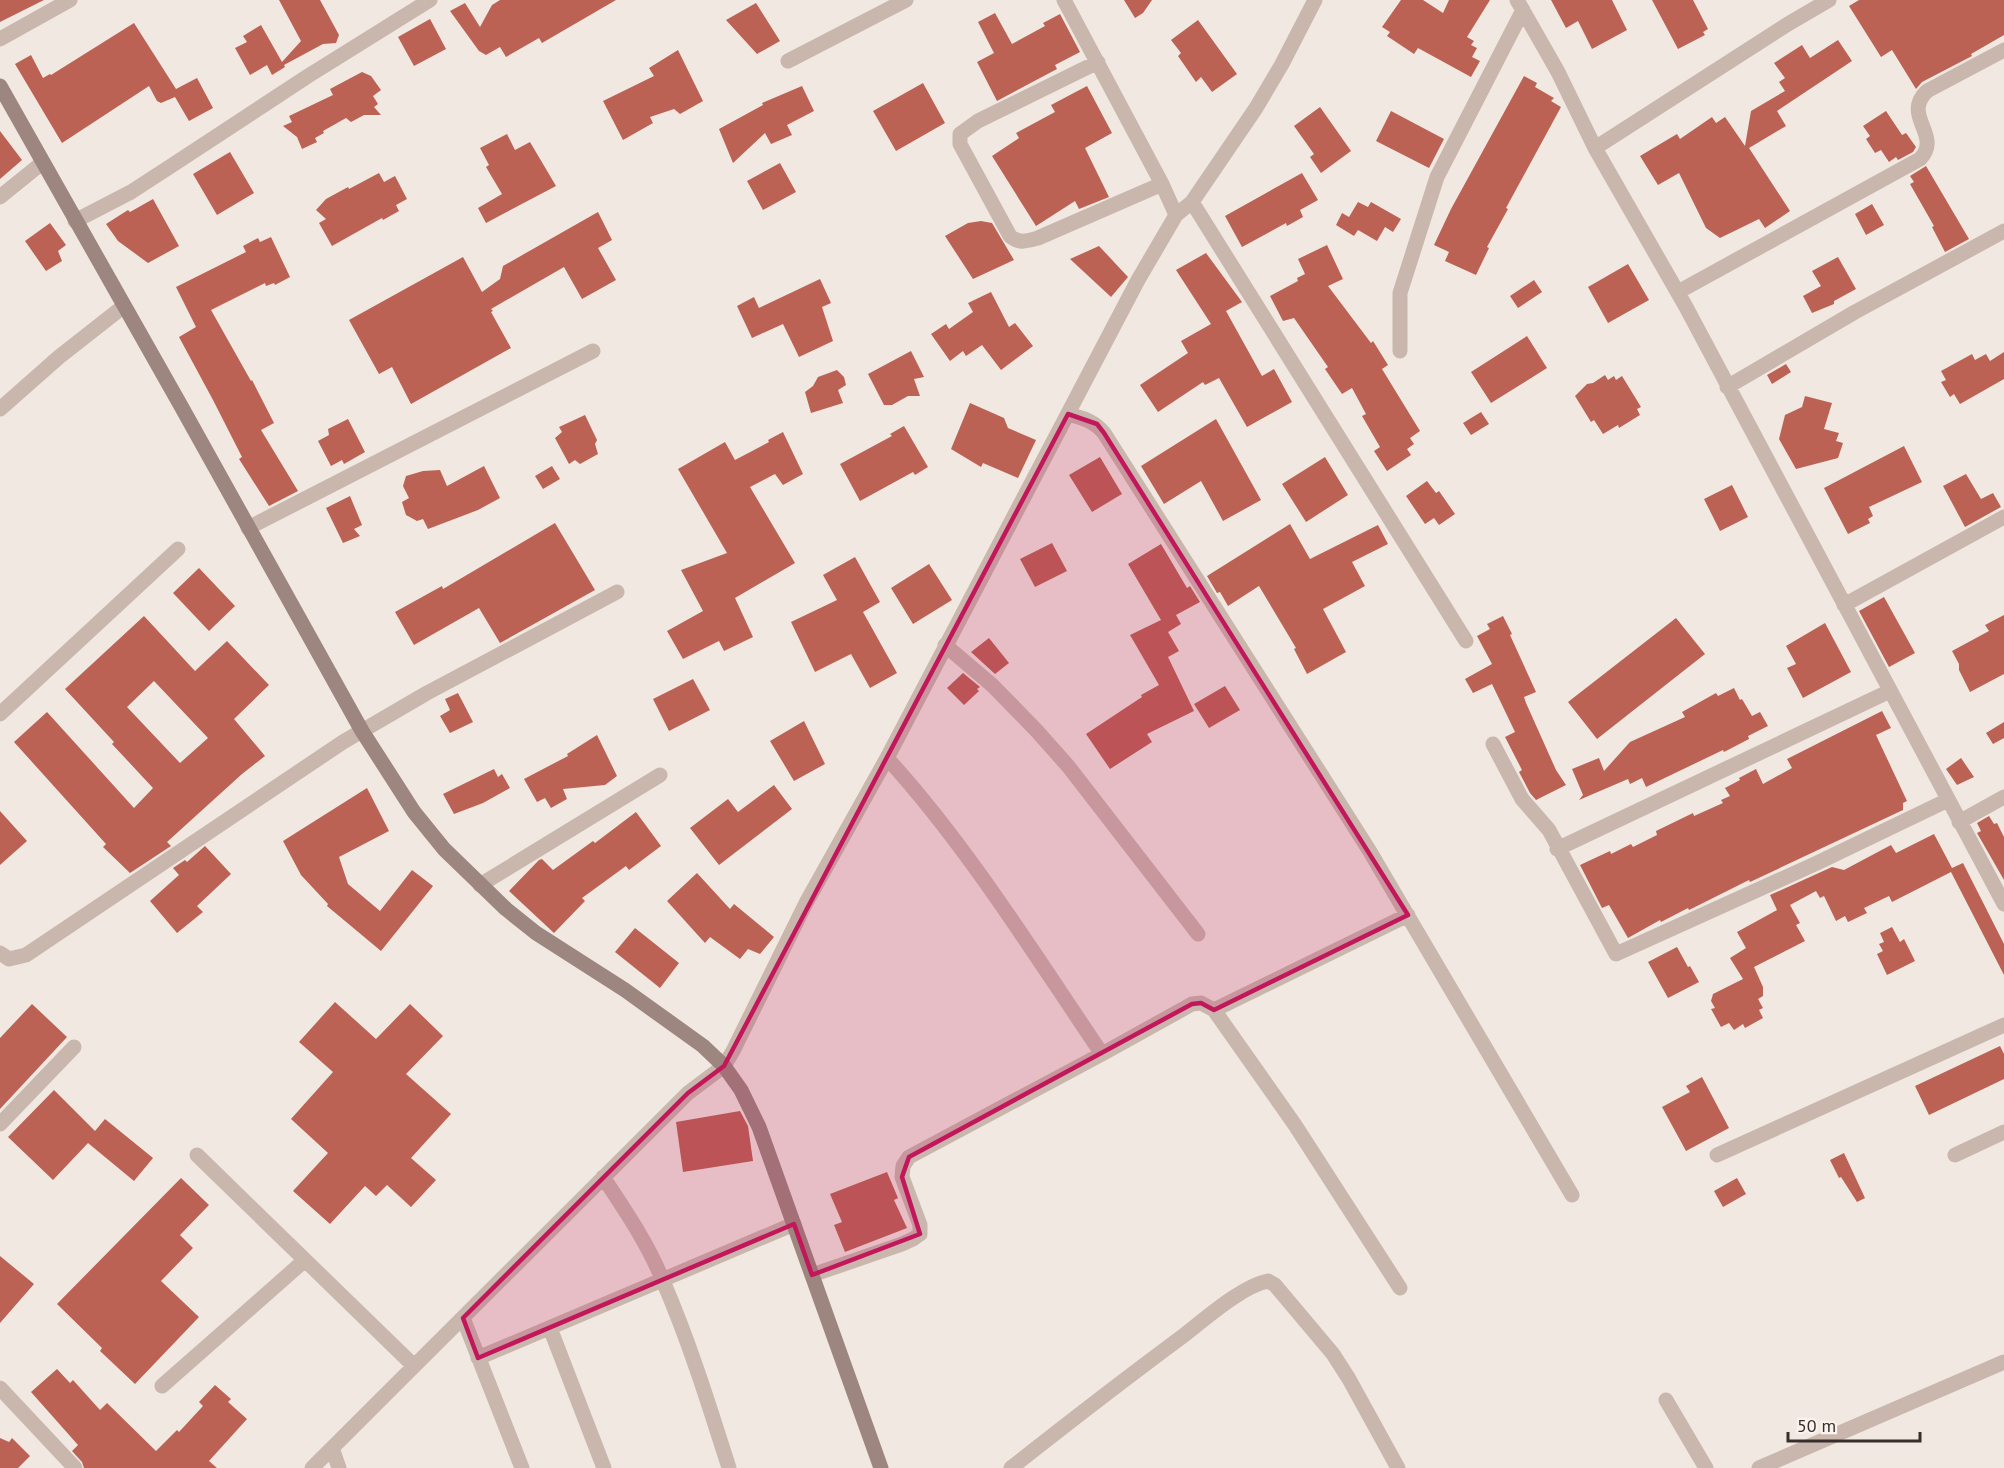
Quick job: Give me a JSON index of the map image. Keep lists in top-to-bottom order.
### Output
{
  "scale_bar": "50 m"
}
